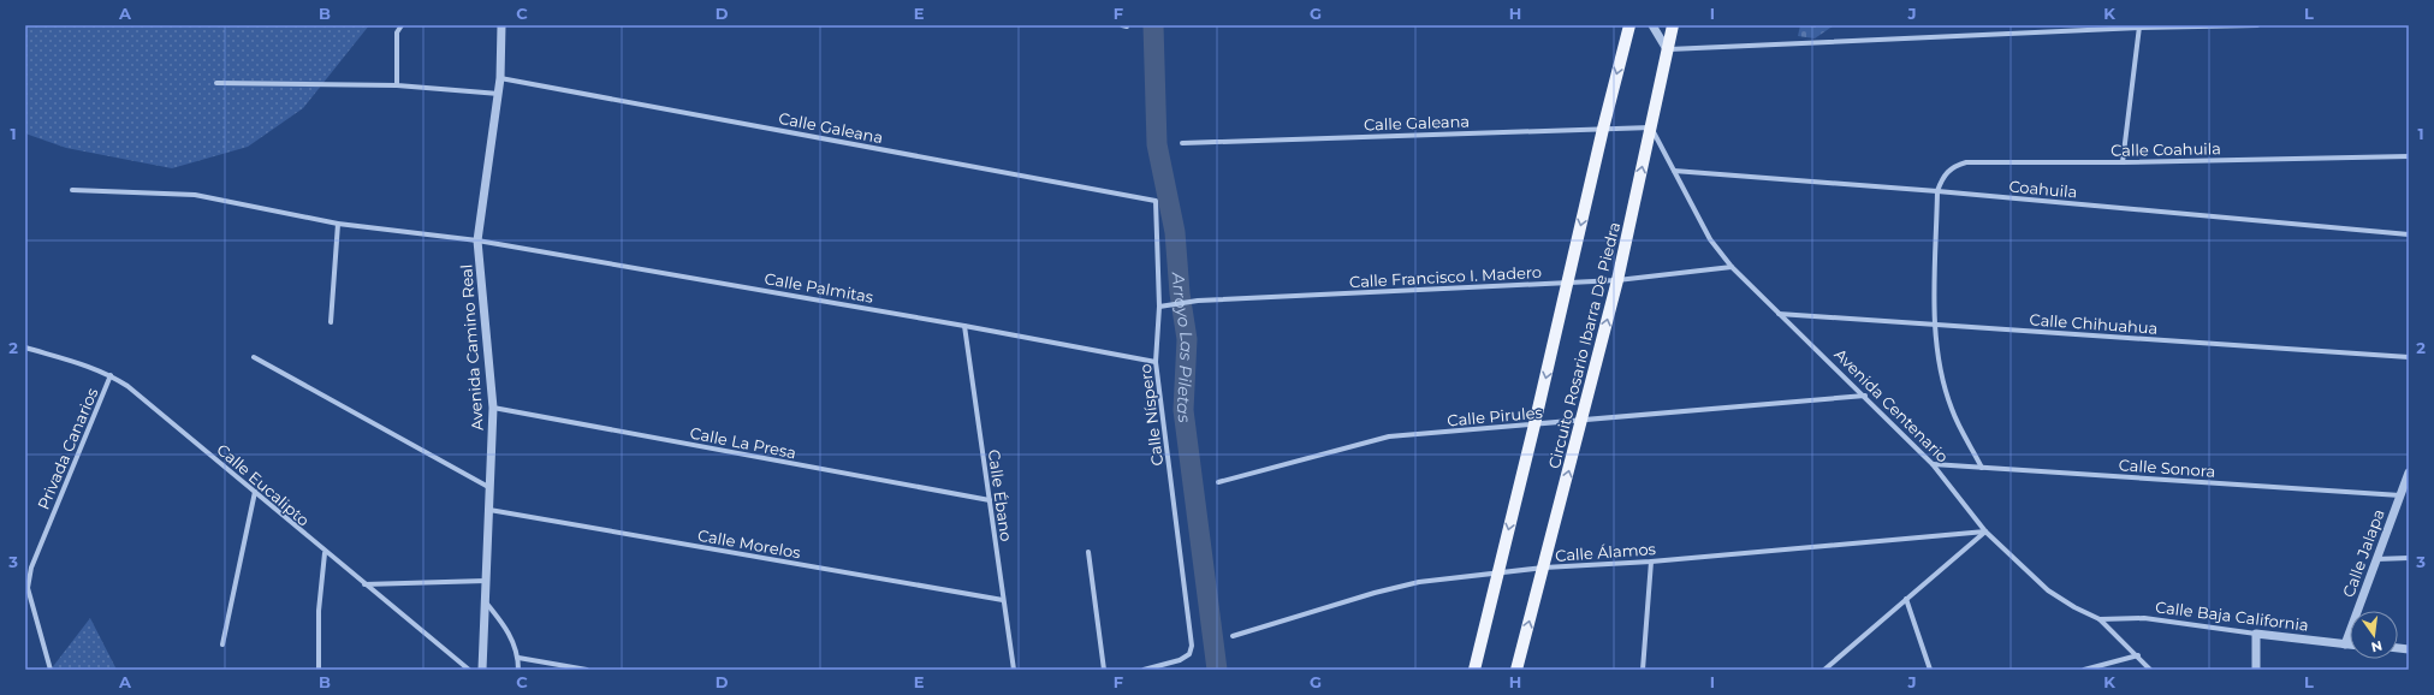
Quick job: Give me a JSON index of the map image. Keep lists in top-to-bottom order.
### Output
{
  "streets": {
    "main road": ["Circuito Rosario Ibarra De Piedra"],
    "street": [
      "Calle Galeana",
      "Calle Coahuila",
      "Coahuila",
      "Calle Francisco I. Madero",
      "Calle Palmitas",
      "Calle Chihuahua",
      "Avenida Camino Real",
      "Avenida Centenario",
      "Calle Níspero",
      "Calle Pirules",
      "Calle La Presa",
      "Privada Canarios",
      "Calle Sonora",
      "Calle Eucalipto",
      "Calle Ébano",
      "Calle Morelos",
      "Calle Álamos",
      "Calle Jalapa",
      "Calle Baja California"
    ]
  },
  "crossings": [
    ["Calle Galeana", "Circuito Rosario Ibarra De Piedra"],
    ["Calle Galeana", "Avenida Camino Real"],
    ["Calle Galeana", "Avenida Centenario"],
    ["Calle Galeana", "Calle Níspero"],
    ["Calle Coahuila", "Coahuila"],
    ["Coahuila", "Avenida Centenario"],
    ["Calle Francisco I. Madero", "Circuito Rosario Ibarra De Piedra"],
    ["Calle Francisco I. Madero", "Avenida Centenario"],
    ["Calle Francisco I. Madero", "Calle Níspero"],
    ["Calle Palmitas", "Avenida Camino Real"],
    ["Calle Palmitas", "Calle Níspero"],
    ["Calle Palmitas", "Calle Ébano"],
    ["Calle Chihuahua", "Avenida Centenario"],
    ["Circuito Rosario Ibarra De Piedra", "Avenida Centenario"],
    ["Circuito Rosario Ibarra De Piedra", "Calle Pirules"],
    ["Circuito Rosario Ibarra De Piedra", "Calle Álamos"],
    ["Avenida Camino Real", "Calle La Presa"],
    ["Avenida Camino Real", "Calle Morelos"],
    ["Avenida Centenario", "Calle Pirules"],
    ["Avenida Centenario", "Calle Sonora"],
    ["Avenida Centenario", "Calle Álamos"],
    ["Avenida Centenario", "Calle Baja California"],
    ["Calle La Presa", "Calle Ébano"],
    ["Privada Canarios", "Calle Eucalipto"],
    ["Calle Sonora", "Calle Jalapa"],
    ["Calle Ébano", "Calle Morelos"],
    ["Calle Jalapa", "Calle Baja California"]
  ],
  "water": ["Arroyo Las Piletas"],
  "north": "bottom",
  "grid": {
    "columns": [
      "A",
      "B",
      "C",
      "D",
      "E",
      "F",
      "G",
      "H",
      "I",
      "J",
      "K",
      "L"
    ],
    "rows": ["1", "2", "3"]
  }
}
